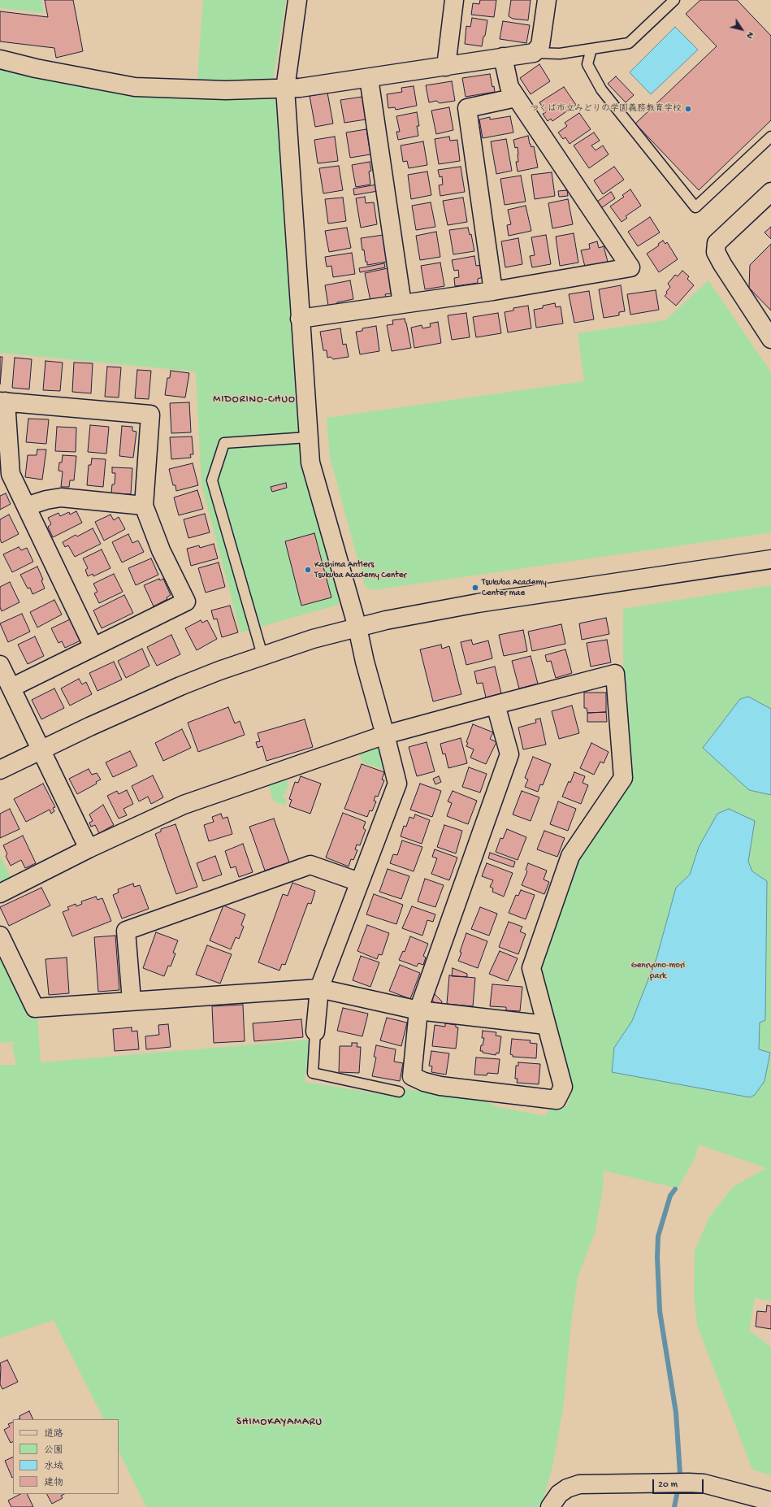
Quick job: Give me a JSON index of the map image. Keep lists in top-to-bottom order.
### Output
{
  "districts": ["MIDORINO-CHUO", "SHIMOKAYAMARU"],
  "parks": ["Genryuno-mori park"],
  "places": ["つくば市立みどりの学園義務教育学校", "Kashima Antlers Tsukuba Academy Center", "Tsukuba Academy Center mae"],
  "legend": [
    "道路",
    "公園",
    "水域",
    "建物"
  ],
  "scale_bar": "20 m",
  "north": "bottom right"
}
